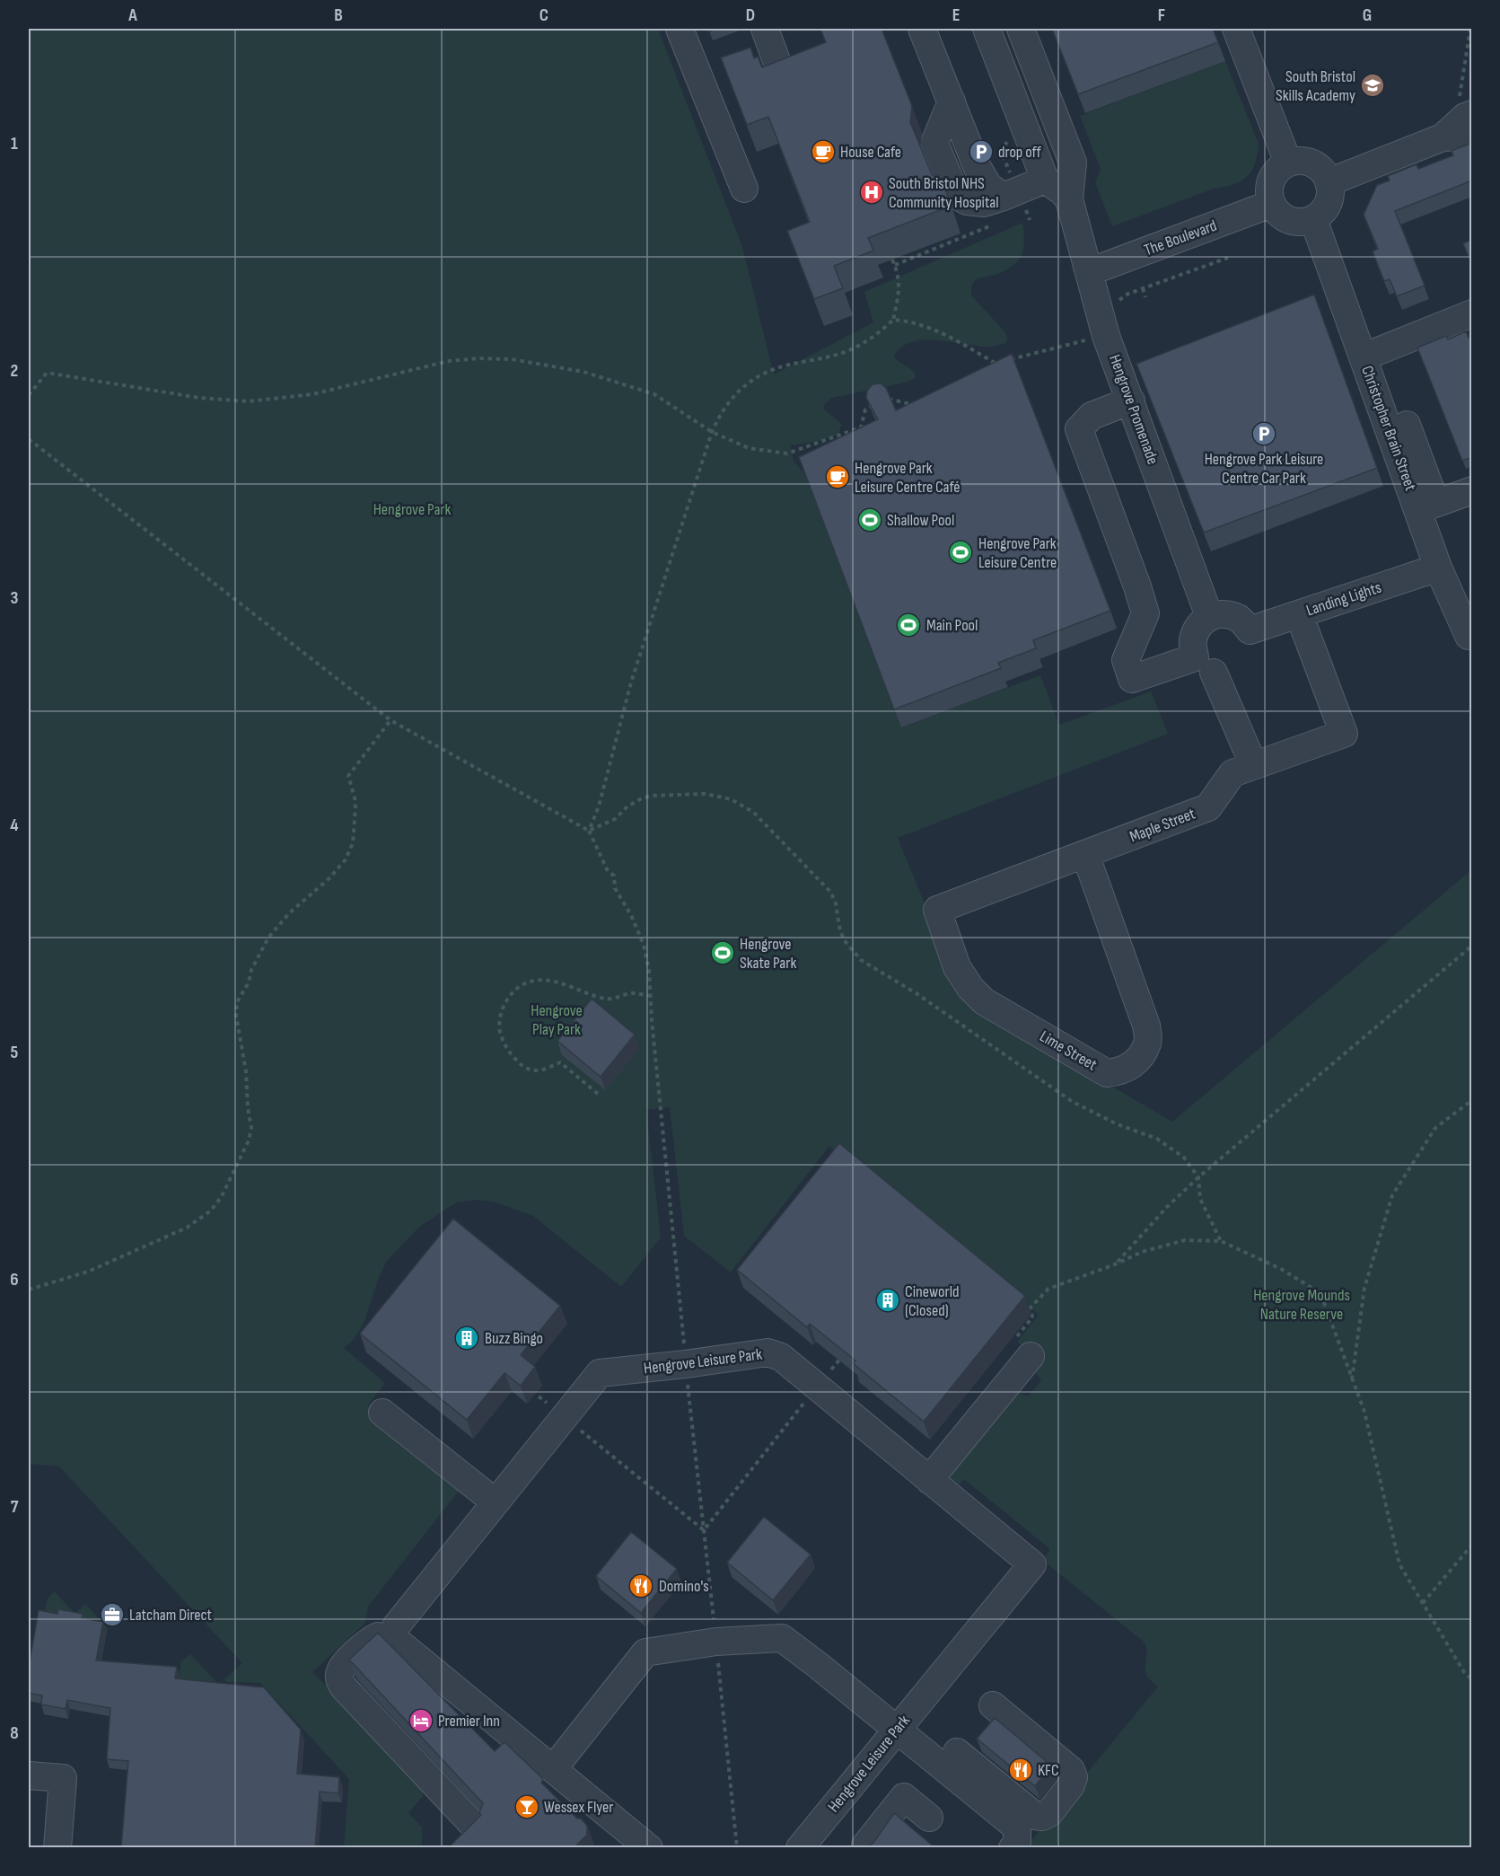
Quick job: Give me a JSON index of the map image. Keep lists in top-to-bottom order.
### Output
{
  "streets": {
    "street": [
      "The Boulevard",
      "Hengrove Promenade",
      "Christopher Brain Street",
      "Landing Lights",
      "Maple Street",
      "Lime Street",
      "Hengrove Leisure Park"
    ]
  },
  "crossings": [
    ["The Boulevard", "Hengrove Promenade"],
    ["The Boulevard", "Christopher Brain Street"],
    ["Hengrove Promenade", "Landing Lights"],
    ["Christopher Brain Street", "Landing Lights"],
    ["Landing Lights", "Maple Street"],
    ["Maple Street", "Lime Street"]
  ],
  "parks": ["Hengrove Park", "Hengrove Play Park", "Hengrove Mounds Nature Reserve"],
  "places": {
    "school or university": ["South Bristol Skills Academy"],
    "cafe": ["House Cafe", "Hengrove Park Leisure Centre Café"],
    "parking": ["drop off", "Hengrove Park Leisure Centre Car Park"],
    "hospital": ["South Bristol NHS Community Hospital"],
    "sports": [
      "Shallow Pool",
      "Hengrove Park Leisure Centre",
      "Main Pool",
      "Hengrove Skate Park"
    ],
    "building": ["Cineworld (Closed)", "Buzz Bingo"],
    "restaurant": ["Domino's", "KFC"],
    "office": ["Latcham Direct"],
    "hotel": ["Premier Inn"],
    "bar": ["Wessex Flyer"]
  },
  "grid": {
    "columns": [
      "A",
      "B",
      "C",
      "D",
      "E",
      "F",
      "G"
    ],
    "rows": [
      "1",
      "2",
      "3",
      "4",
      "5",
      "6",
      "7",
      "8"
    ]
  }
}
